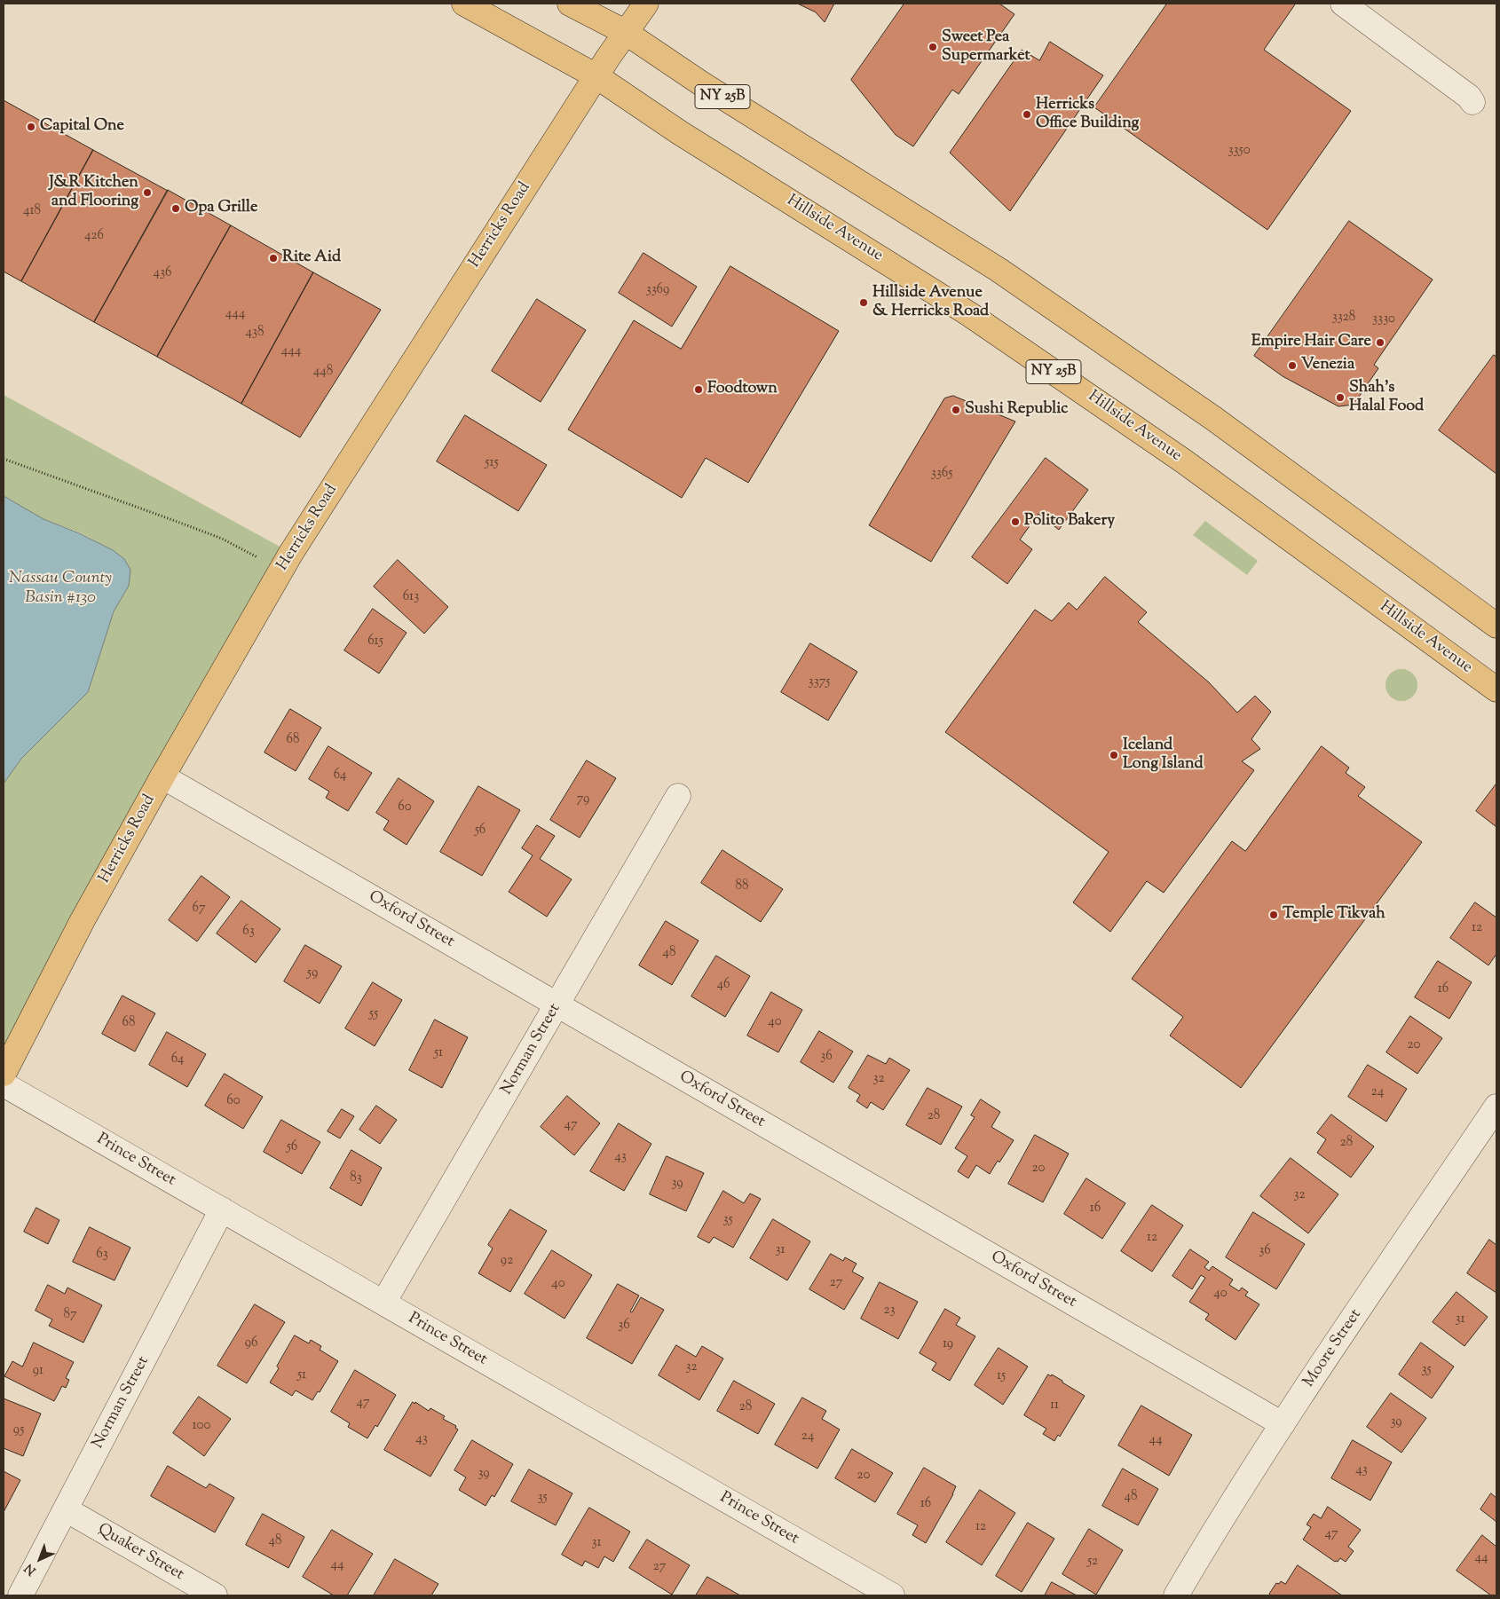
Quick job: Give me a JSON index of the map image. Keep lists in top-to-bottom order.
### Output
{
  "streets": {
    "main road": ["NY 25B", "Herricks Road", "Hillside Avenue"],
    "street": [
      "Oxford Street",
      "Norman Street",
      "Prince Street",
      "Moore Street",
      "Quaker Street"
    ]
  },
  "crossings": [
    ["NY 25B", "Herricks Road"],
    ["Herricks Road", "Hillside Avenue"],
    ["Herricks Road", "Oxford Street"],
    ["Oxford Street", "Norman Street"],
    ["Oxford Street", "Moore Street"],
    ["Norman Street", "Prince Street"],
    ["Norman Street", "Quaker Street"]
  ],
  "water": ["Nassau County Basin #130"],
  "places": [
    "Sweet Pea Supermarket",
    "Herricks Office Building",
    "Capital One",
    "J&R Kitchen and Flooring",
    "Opa Grille",
    "Rite Aid",
    "Hillside Avenue & Herricks Road",
    "Empire Hair Care",
    "Venezia",
    "Foodtown",
    "Shah's Halal Food",
    "Sushi Republic",
    "Polito Bakery",
    "Iceland Long Island",
    "Temple Tikvah"
  ],
  "house_numbers": [
    "3350",
    "418",
    "426",
    "436",
    "3369",
    "444",
    "3328",
    "3330",
    "438",
    "444",
    "448",
    "515",
    "3365",
    "613",
    "615",
    "3375",
    "68",
    "64",
    "79",
    "60",
    "56",
    "88",
    "67",
    "12",
    "63",
    "48",
    "59",
    "46",
    "16",
    "55",
    "40",
    "68",
    "20",
    "51",
    "36",
    "64",
    "32",
    "24",
    "60",
    "28",
    "47",
    "28",
    "56",
    "43",
    "20",
    "83",
    "39",
    "32",
    "16",
    "35",
    "12",
    "31",
    "36",
    "63",
    "92",
    "27",
    "40",
    "40",
    "23",
    "87",
    "31",
    "36",
    "96",
    "19",
    "32",
    "35",
    "91",
    "51",
    "15",
    "47",
    "11",
    "28",
    "39",
    "100",
    "95",
    "24",
    "43",
    "44",
    "43",
    "39",
    "20",
    "48",
    "35",
    "16",
    "12",
    "47",
    "48",
    "31",
    "44",
    "52",
    "44",
    "27"
  ],
  "north": "bottom left"
}
